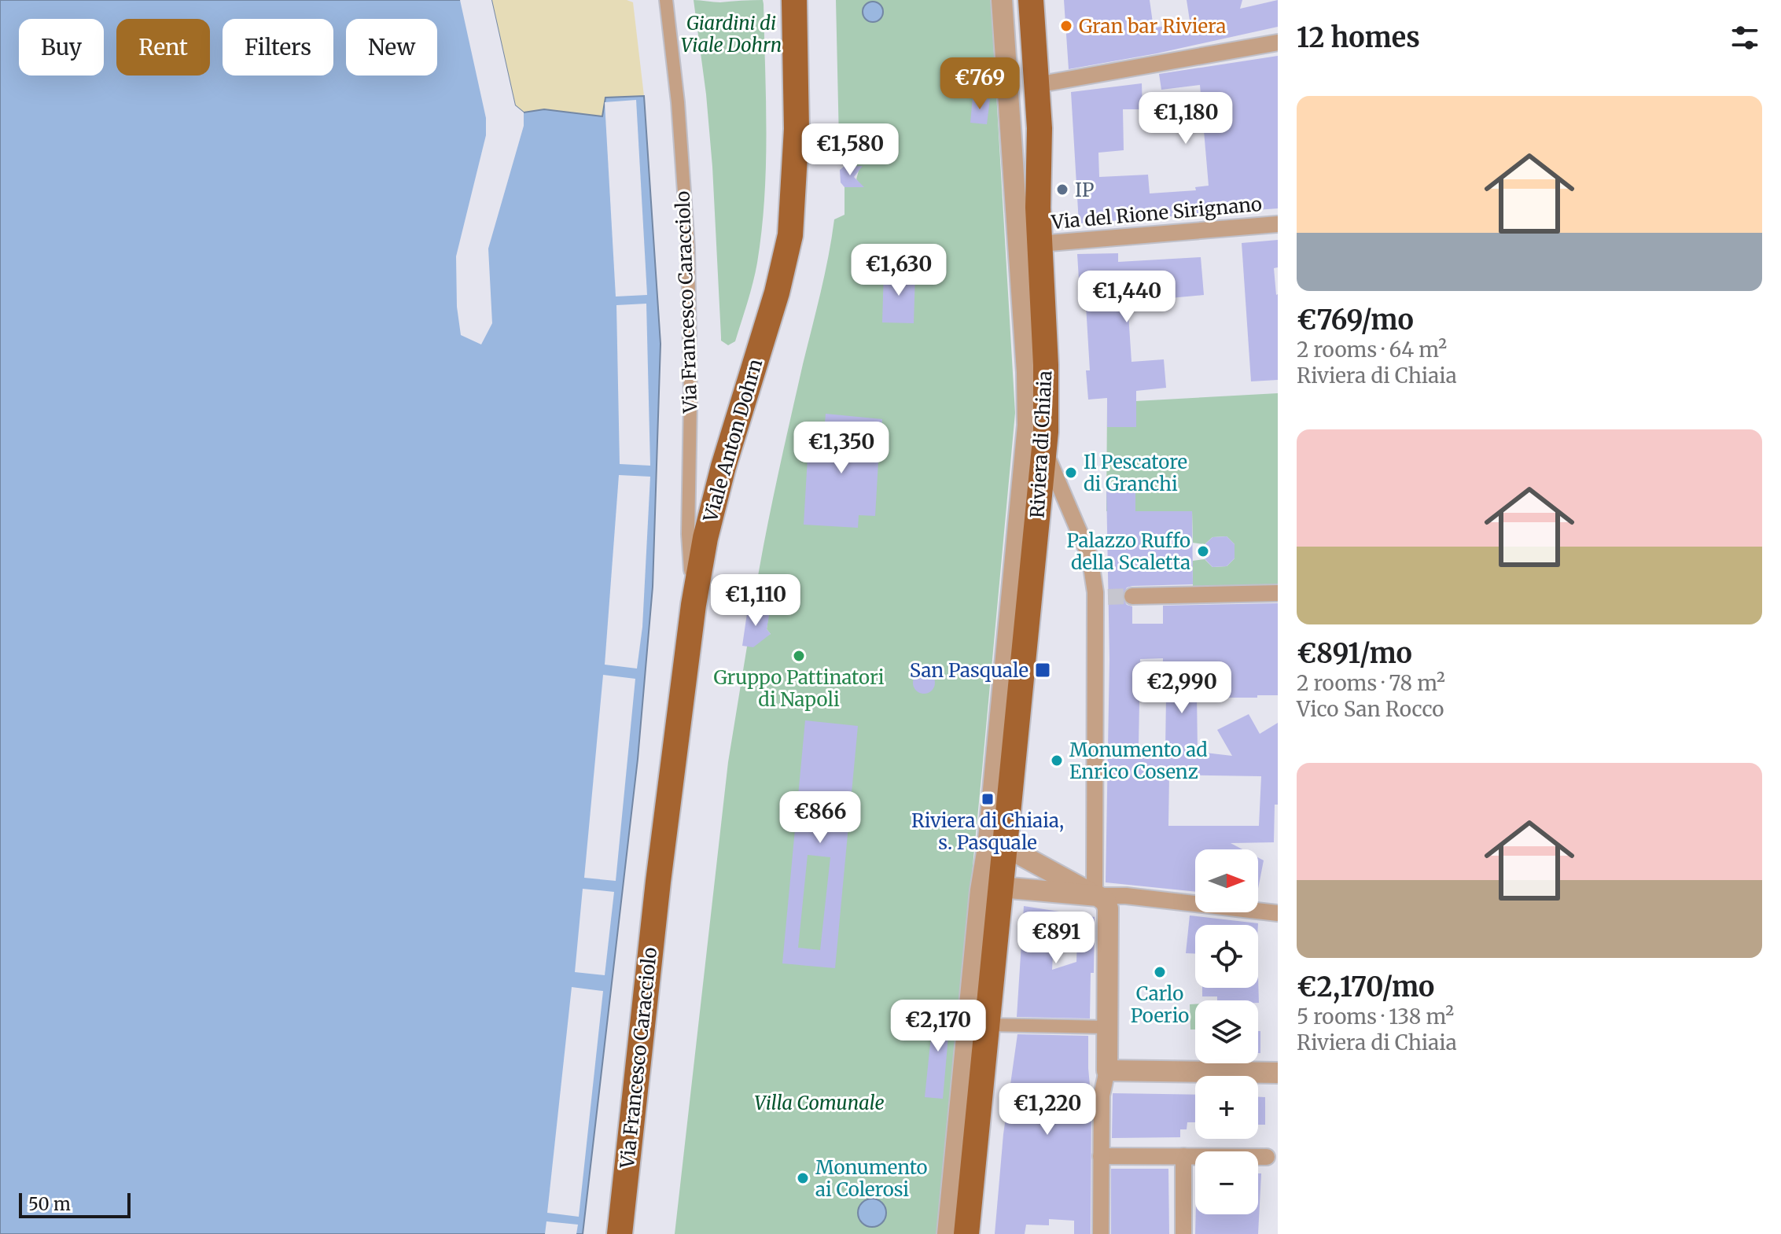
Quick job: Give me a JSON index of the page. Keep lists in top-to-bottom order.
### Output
{
  "streets": {
    "main road": ["Via Francesco Caracciolo", "Viale Anton Dohrn", "Riviera di Chiaia"],
    "street": ["Via del Rione Sirignano"]
  },
  "crossings": [
    ["Via del Rione Sirignano", "Riviera di Chiaia"],
    ["Via Francesco Caracciolo", "Viale Anton Dohrn"]
  ],
  "parks": ["Giardini di Viale Dohrn", "Villa Comunale"],
  "places": {
    "other": [
      "Gran bar Riviera",
      "IP",
      "Il Pescatore di Granchi",
      "Palazzo Ruffo della Scaletta",
      "Gruppo Pattinatori di Napoli",
      "Monumento ad Enrico Cosenz",
      "Carlo Poerio",
      "Monumento ai Colerosi"
    ],
    "transit": ["San Pasquale", "Riviera di Chiaia, s. Pasquale"]
  },
  "scale_bar": "50 m",
  "north": "right",
  "page": {
    "heading": "12 homes",
    "chip": [
      "Buy",
      "Rent",
      "Filters",
      "New"
    ],
    "price": [
      "€769",
      "€1,180",
      "€1,580",
      "€1,630",
      "€1,440",
      "€1,350",
      "€1,110",
      "€2,990",
      "€866",
      "€891",
      "€2,170",
      "€1,220"
    ],
    "list": [
      {
        "name": "€769/mo",
        "note": "2 rooms · 64 m² · Riviera di Chiaia"
      },
      {
        "name": "€891/mo",
        "note": "2 rooms · 78 m² · Vico San Rocco"
      },
      {
        "name": "€2,170/mo",
        "note": "5 rooms · 138 m² · Riviera di Chiaia"
      }
    ],
    "map_buttons": ["+", "−"],
    "scale": "50 m"
  }
}
